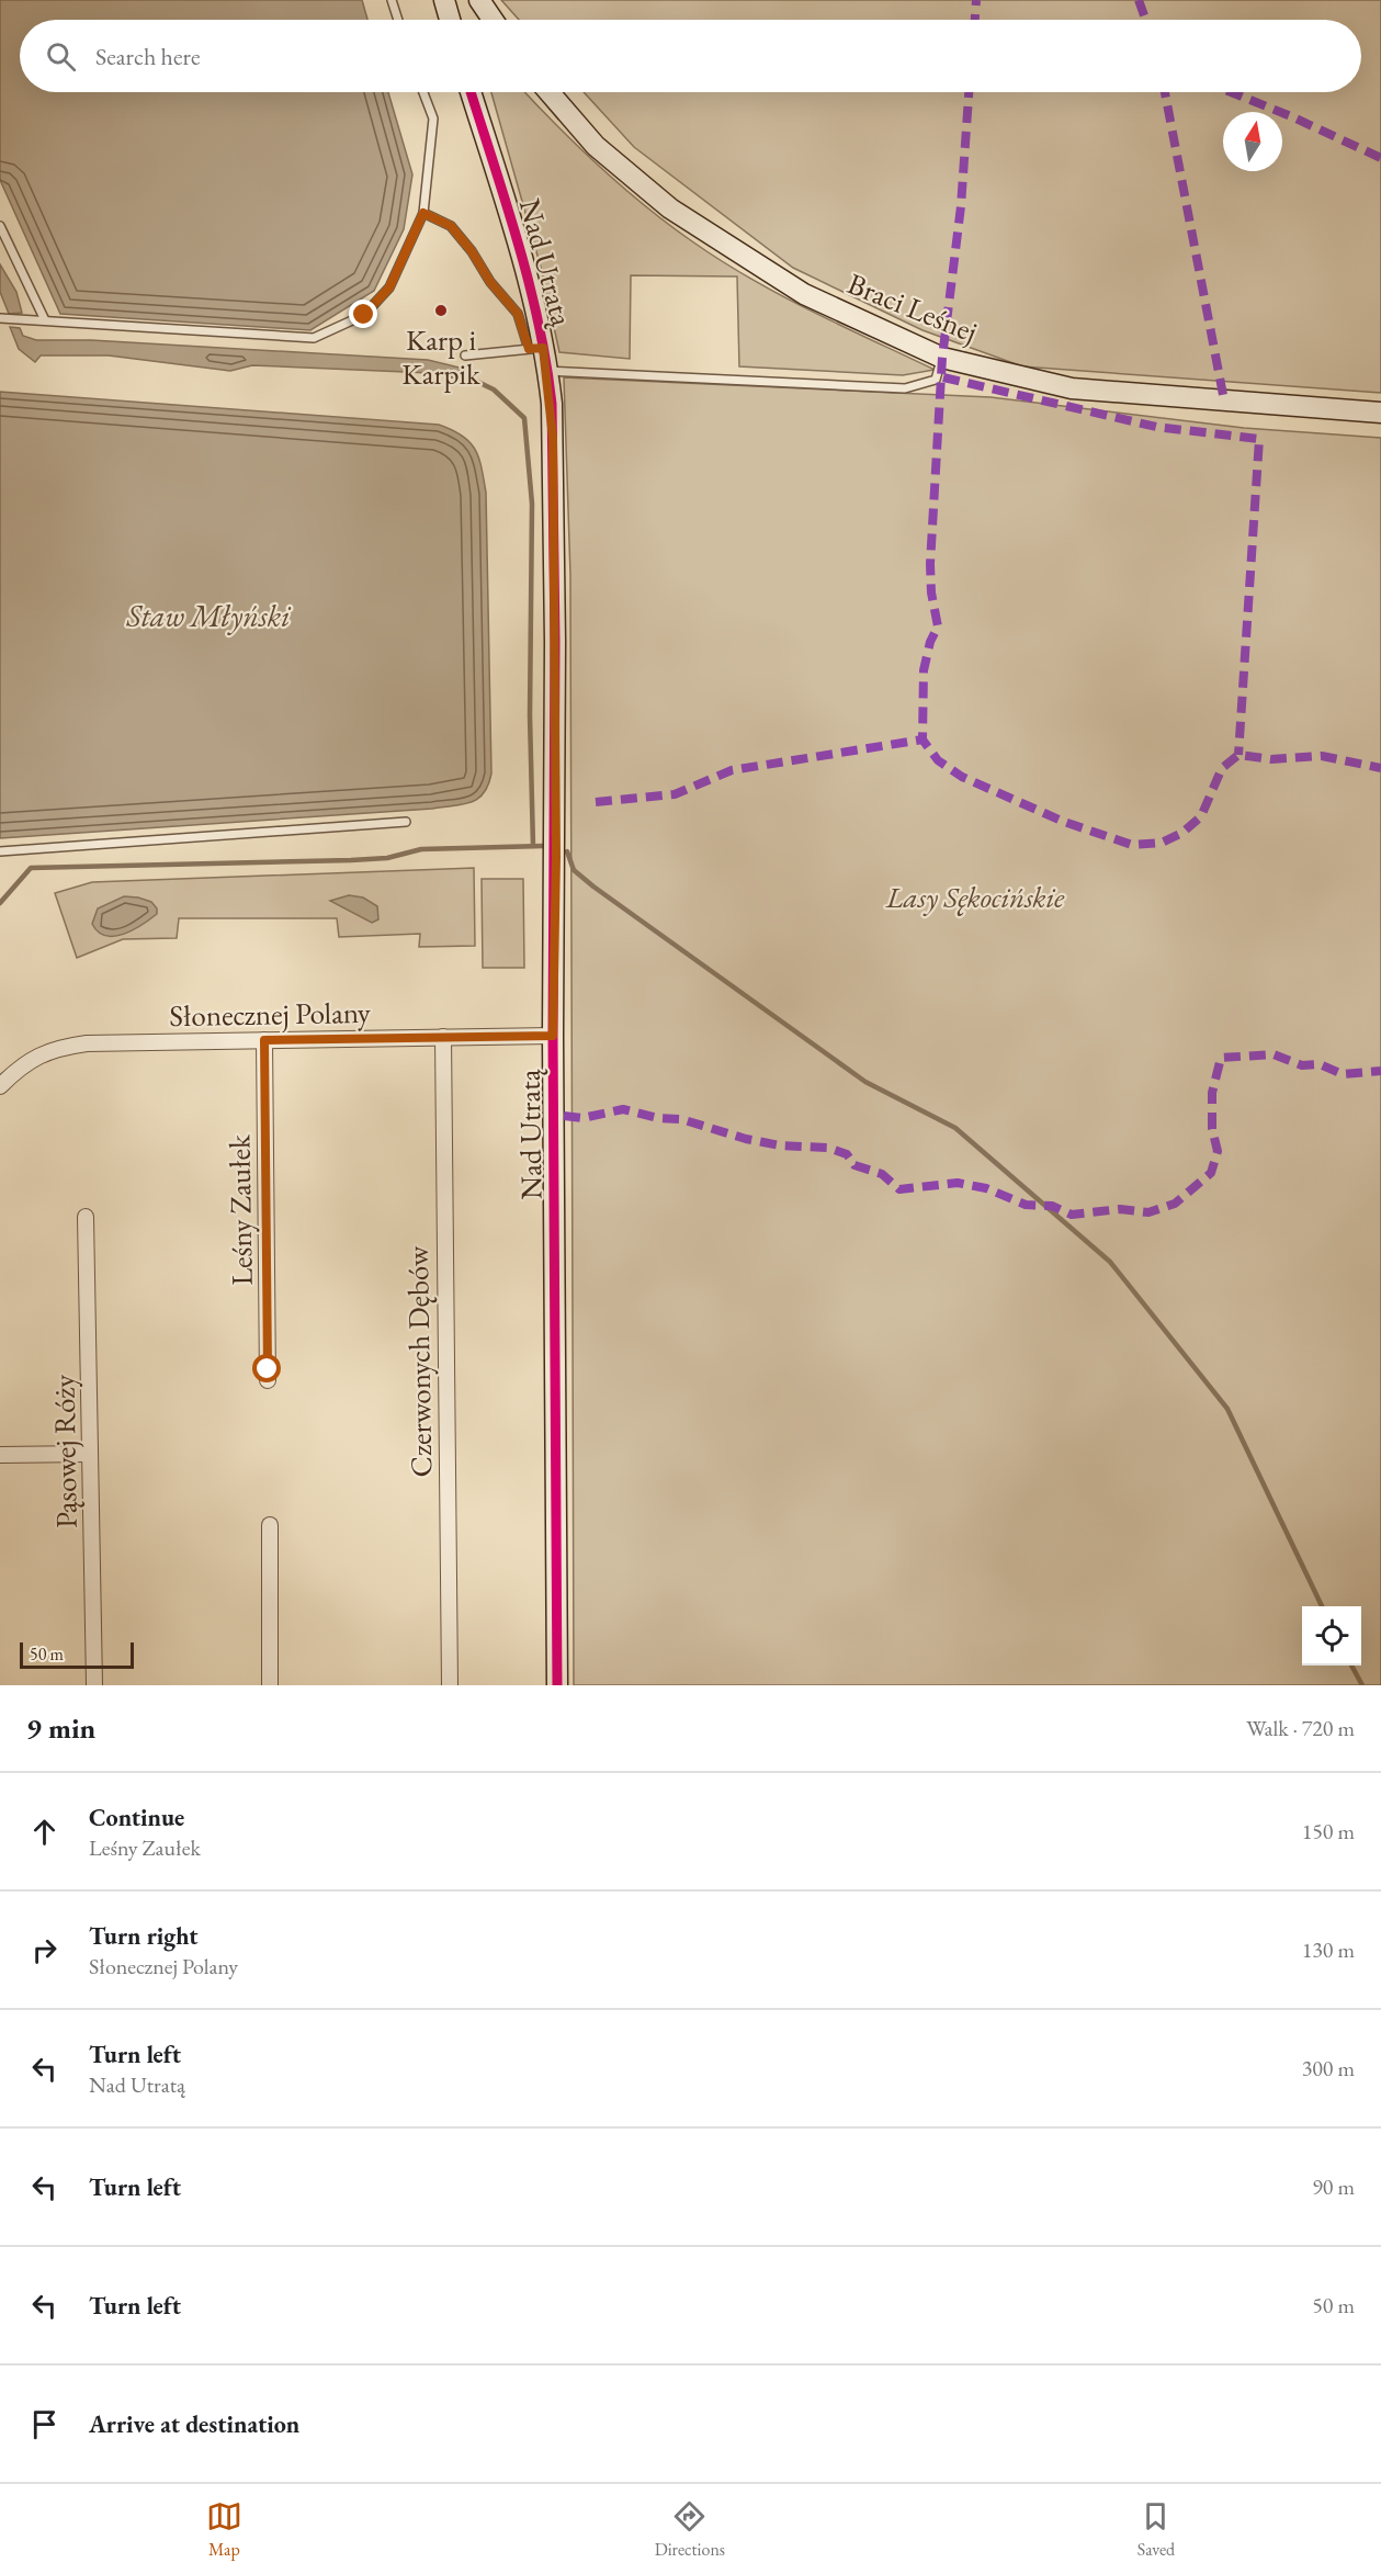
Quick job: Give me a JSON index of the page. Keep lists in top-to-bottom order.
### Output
{
  "streets": {
    "street": [
      "Nad Utratą",
      "Braci Leśnej",
      "Słonecznej Polany",
      "Leśny Zaułek",
      "Czerwonych Dębów",
      "Pąsowej Róży"
    ]
  },
  "crossings": [
    ["Nad Utratą", "Słonecznej Polany"],
    ["Słonecznej Polany", "Leśny Zaułek"],
    ["Słonecznej Polany", "Czerwonych Dębów"]
  ],
  "water": ["Staw Młyński"],
  "parks": ["Lasy Sękocińskie"],
  "places": ["Karp i Karpik"],
  "scale_bar": "50 m",
  "north": "top",
  "page": {
    "search": "Search here",
    "scale": "50 m",
    "heading": ["9 min", "Walk · 720 m"],
    "list": [
      ["Continue", "Leśny Zaułek", "150 m"],
      ["Turn right", "Słonecznej Polany", "130 m"],
      ["Turn left", "Nad Utratą", "300 m"],
      ["Turn left", "90 m"],
      ["Turn left", "50 m"],
      "Arrive at destination"
    ],
    "nav": ["Map", "Directions", "Saved"]
  }
}
